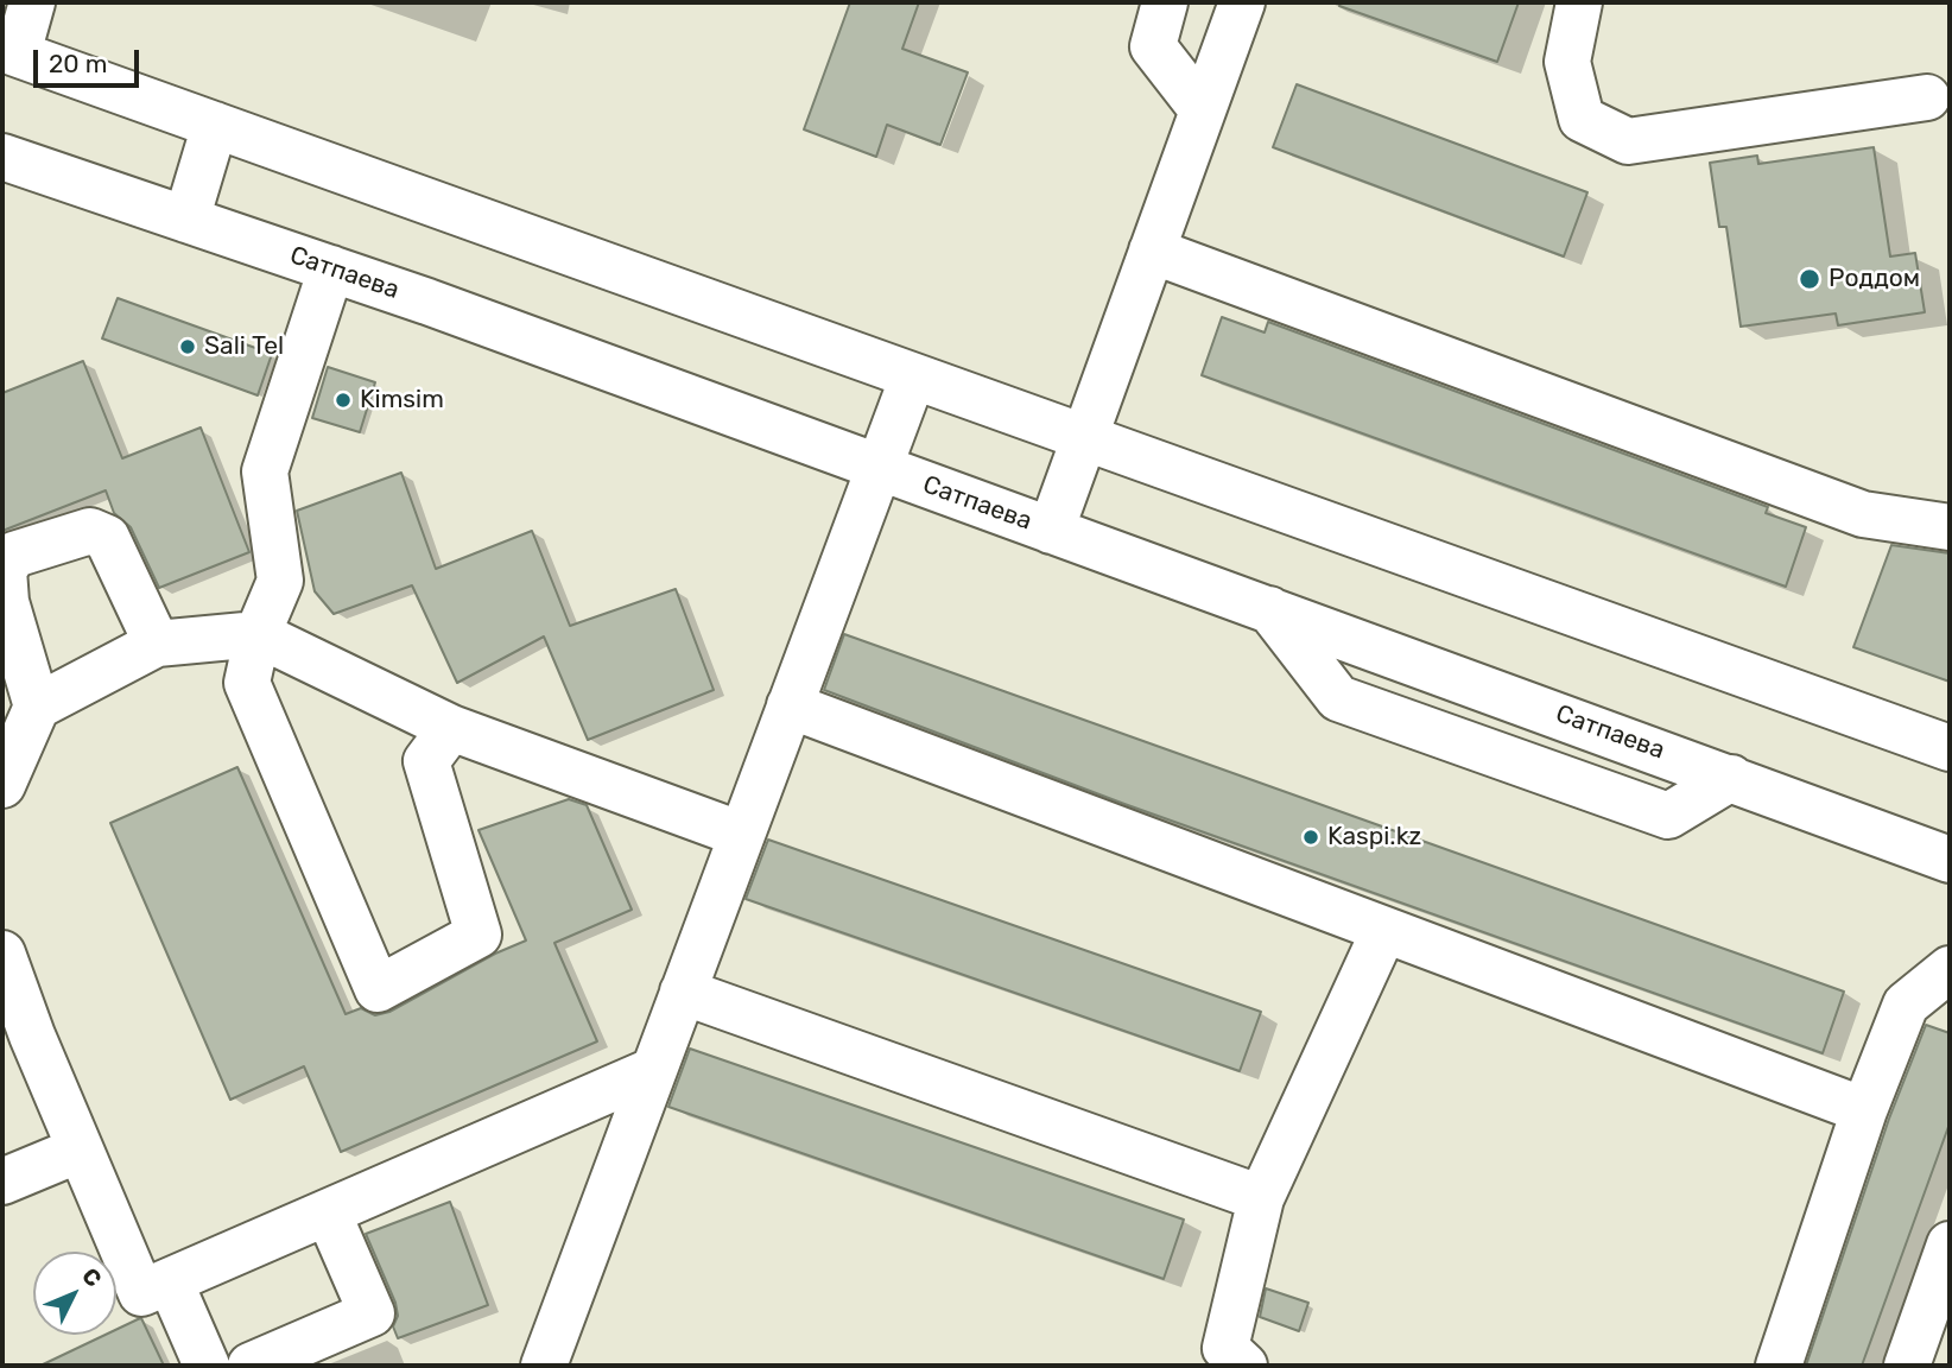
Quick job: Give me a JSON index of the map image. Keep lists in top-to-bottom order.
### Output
{
  "streets": {
    "street": ["Сатпаева"]
  },
  "places": [
    "Роддом",
    "Sali Tel",
    "Kimsim",
    "Kaspi.kz"
  ],
  "scale_bar": "20 m",
  "north": "top right"
}
